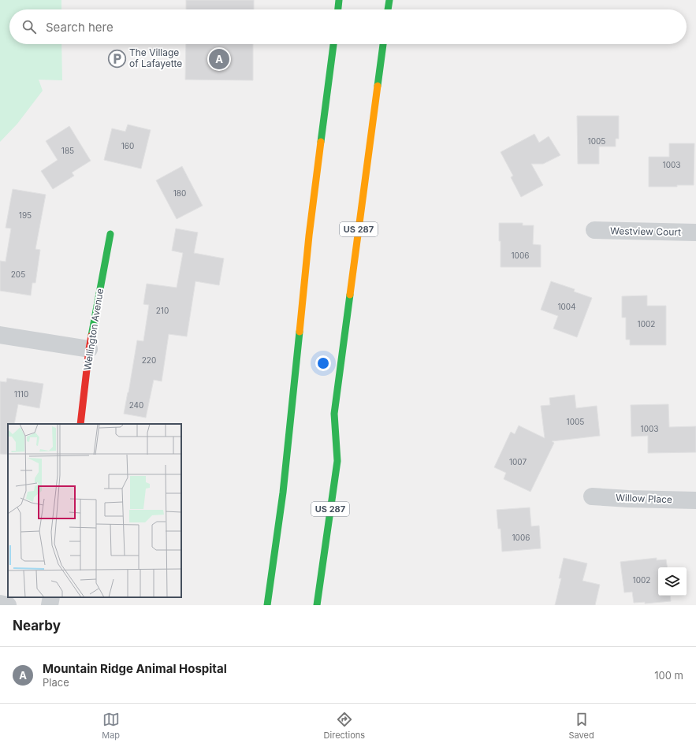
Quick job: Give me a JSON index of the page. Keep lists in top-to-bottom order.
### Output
{
  "streets": {
    "main road": ["US 287", "Wellington Avenue"],
    "street": ["Westview Court", "Willow Place"]
  },
  "places": {
    "parking": ["The Village of Lafayette"]
  },
  "house_numbers": [
    "1005",
    "160",
    "185",
    "1003",
    "180",
    "195",
    "1006",
    "205",
    "1004",
    "210",
    "1002",
    "220",
    "1110",
    "240",
    "1005",
    "1003",
    "1007",
    "1006",
    "1002"
  ],
  "page": {
    "search": "Search here",
    "pins": "A",
    "heading": "Nearby",
    "list": [
      {
        "mark": "A",
        "name": "Mountain Ridge Animal Hospital",
        "note": "Place",
        "value": "100 m"
      }
    ],
    "nav": ["Map", "Directions", "Saved"]
  }
}
